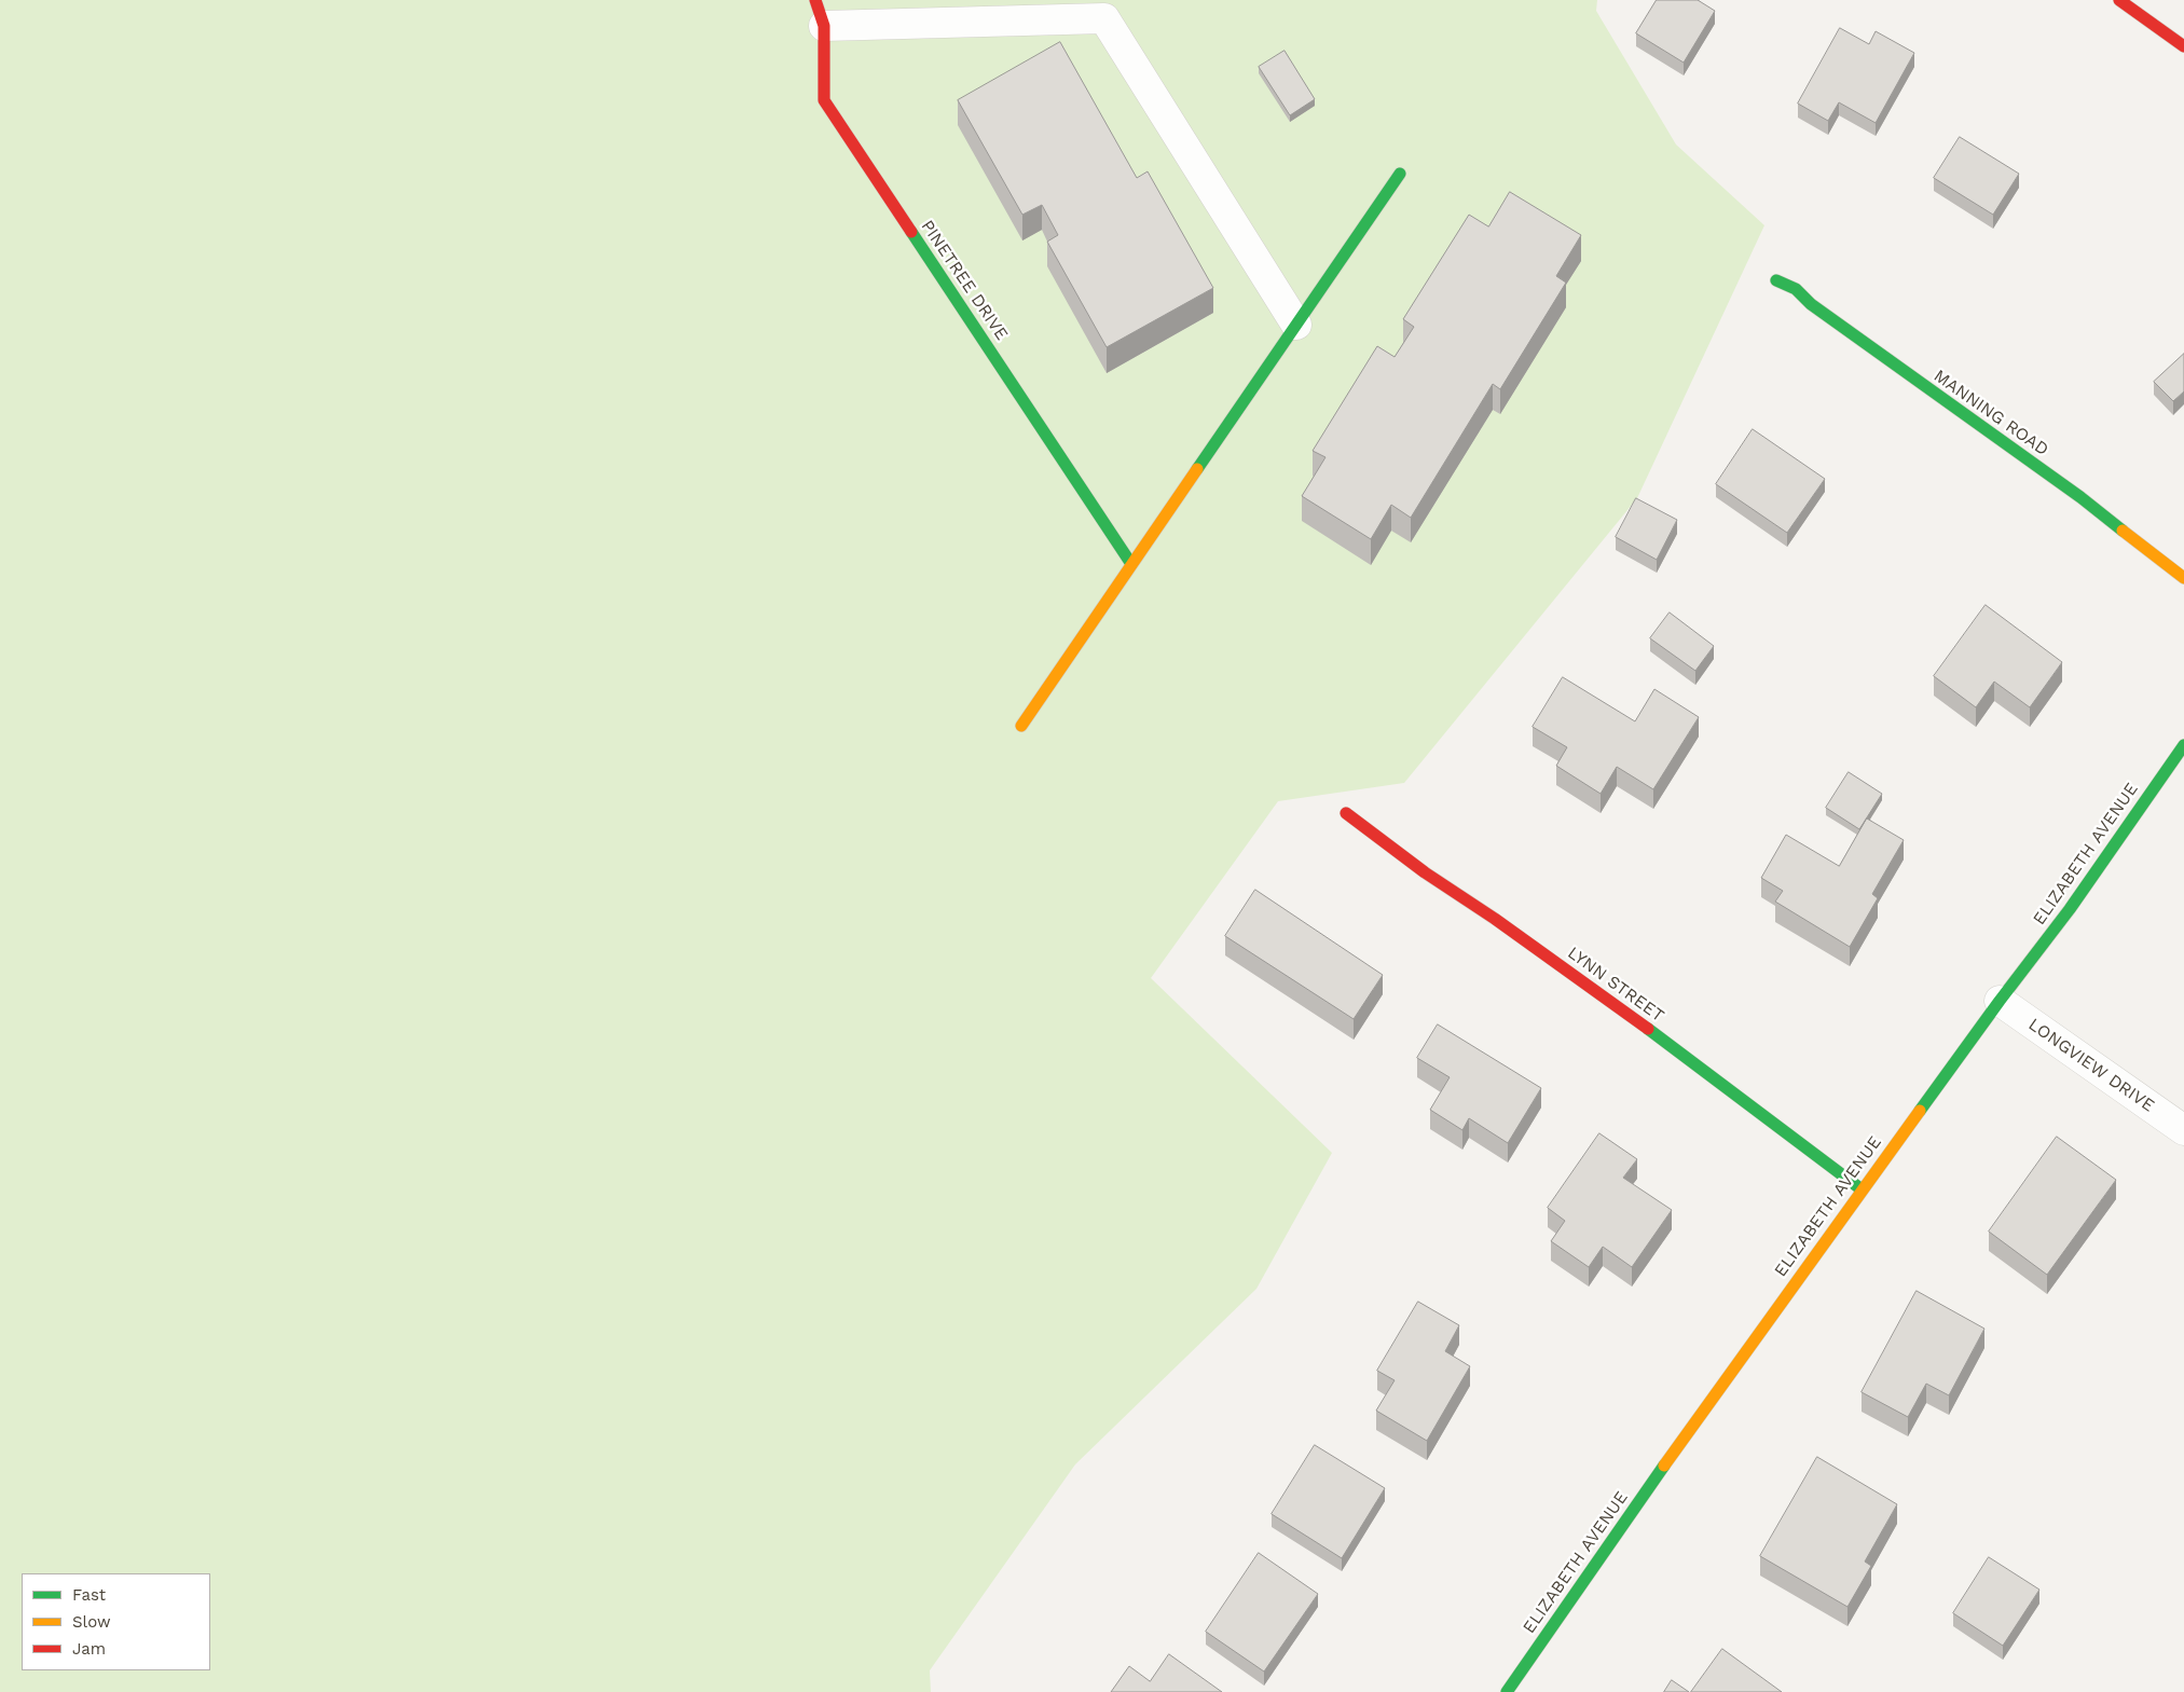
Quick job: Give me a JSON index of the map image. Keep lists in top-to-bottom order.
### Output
{
  "streets": {
    "street": [
      "PINETREE DRIVE",
      "MANNING ROAD",
      "ELIZABETH AVENUE",
      "LYNN STREET",
      "LONGVIEW DRIVE"
    ]
  },
  "crossings": [
    ["ELIZABETH AVENUE", "LYNN STREET"],
    ["ELIZABETH AVENUE", "LONGVIEW DRIVE"]
  ],
  "legend": ["Fast", "Slow", "Jam"]
}
